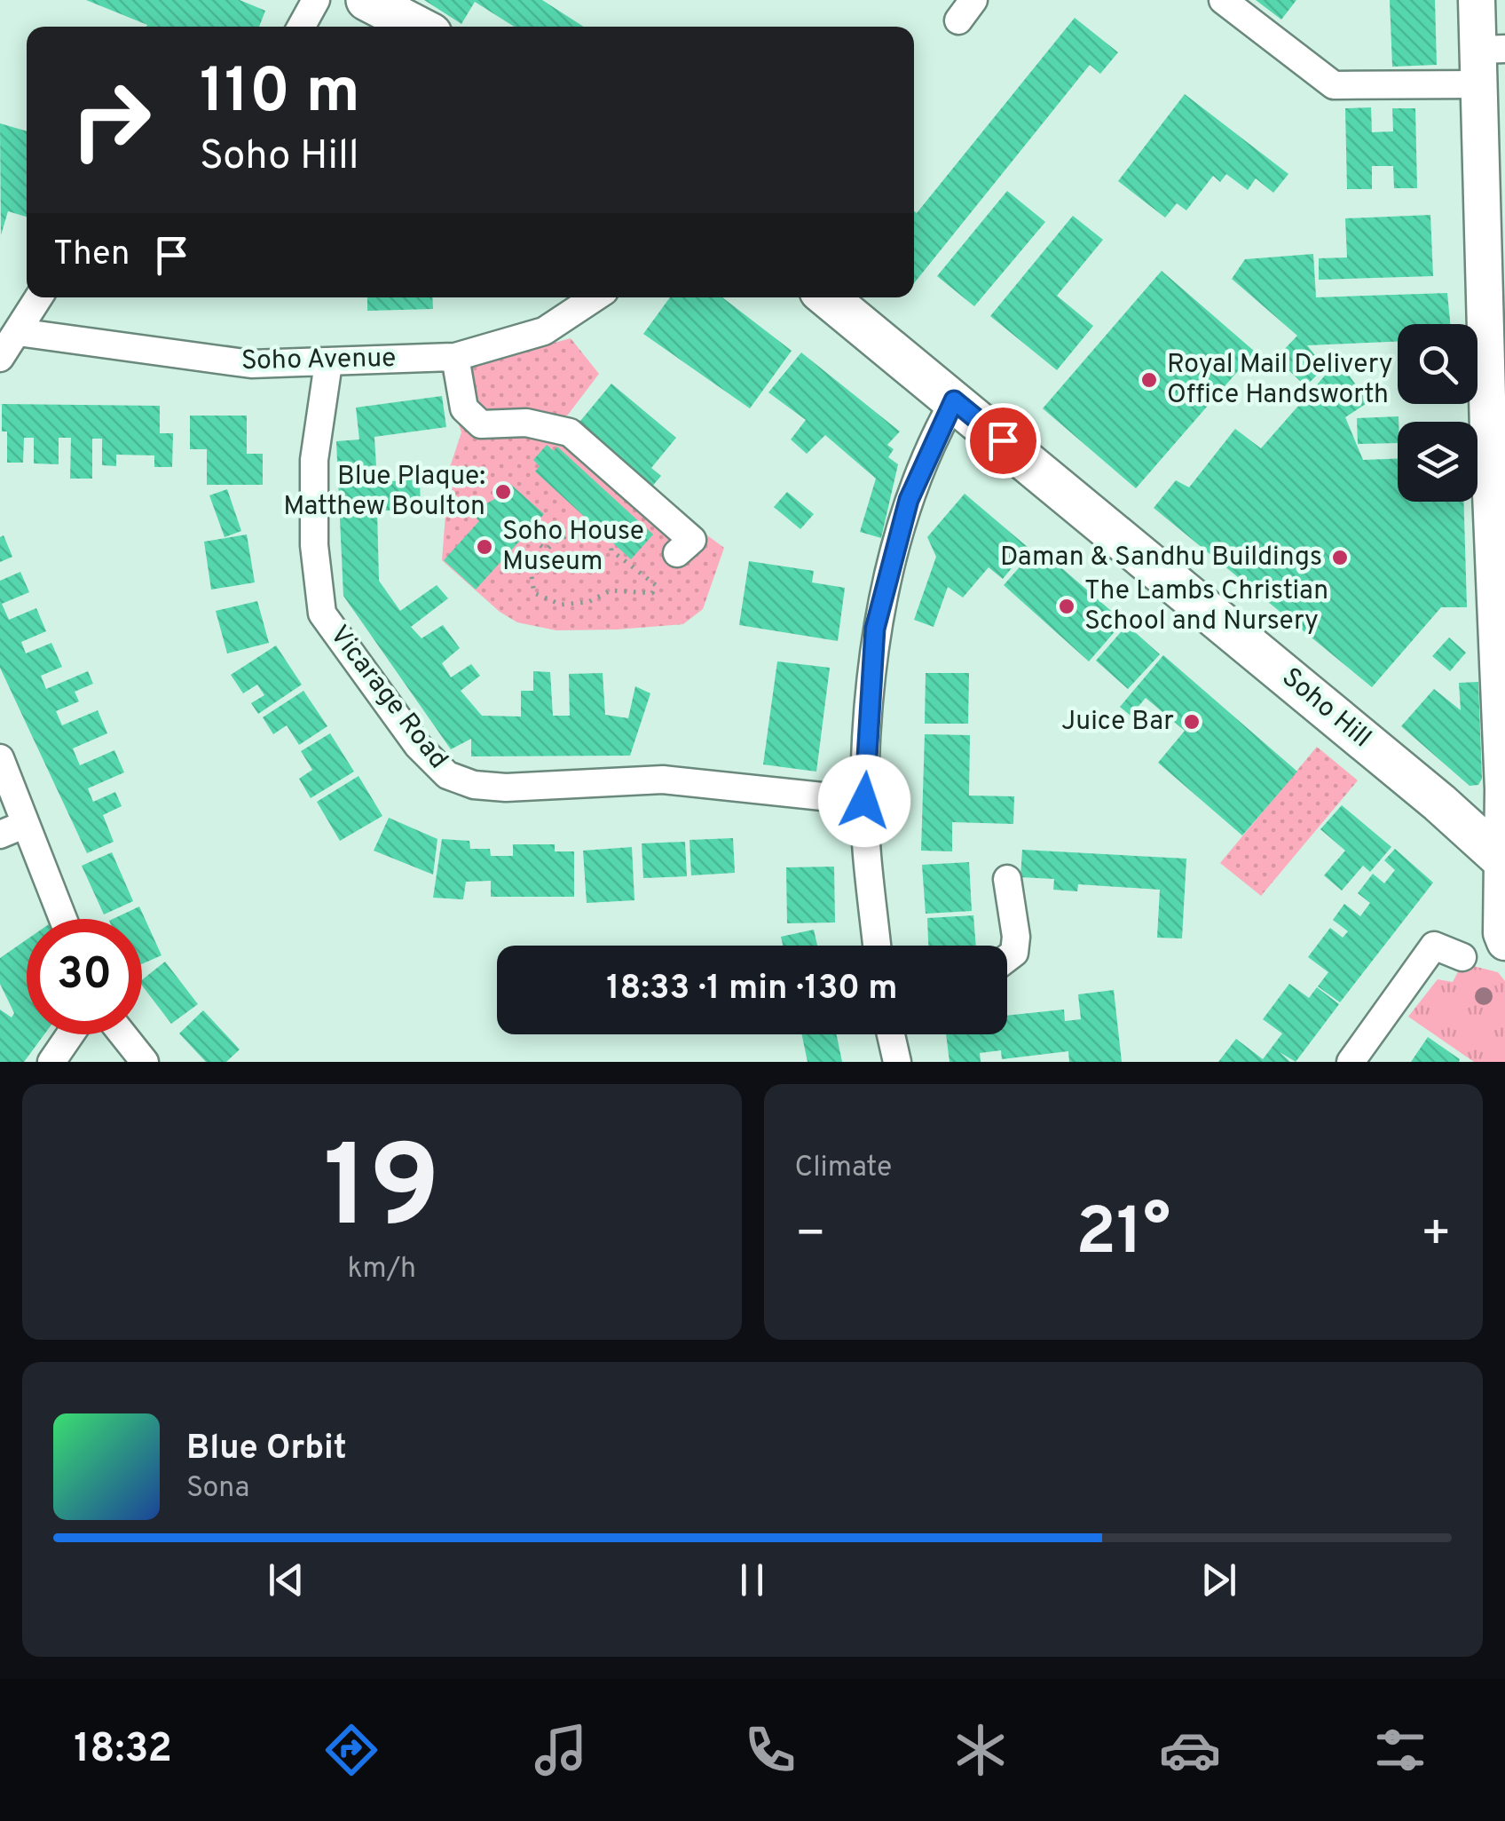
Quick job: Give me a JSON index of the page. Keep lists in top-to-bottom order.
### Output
{
  "streets": {
    "highway": ["Soho Hill"],
    "street": ["Soho Avenue", "Vicarage Road"]
  },
  "crossings": [
    ["Soho Avenue", "Vicarage Road"]
  ],
  "places": [
    "Royal Mail Delivery Office Handsworth",
    "Blue Plaque: Matthew Boulton",
    "Soho House Museum",
    "Daman & Sandhu Buildings",
    "The Lambs Christian School and Nursery",
    "Juice Bar"
  ],
  "page": {
    "turn": ["110 m", "Soho Hill"],
    "then": "Then",
    "limit": "30",
    "trip": "18:33 · 1 min · 130 m",
    "tile": [
      ["19", "km/h"],
      "Climate"
    ],
    "heat": ["−", "21°", "+"],
    "song": ["Blue Orbit", "Sona"],
    "tabs": "18:32"
  }
}
